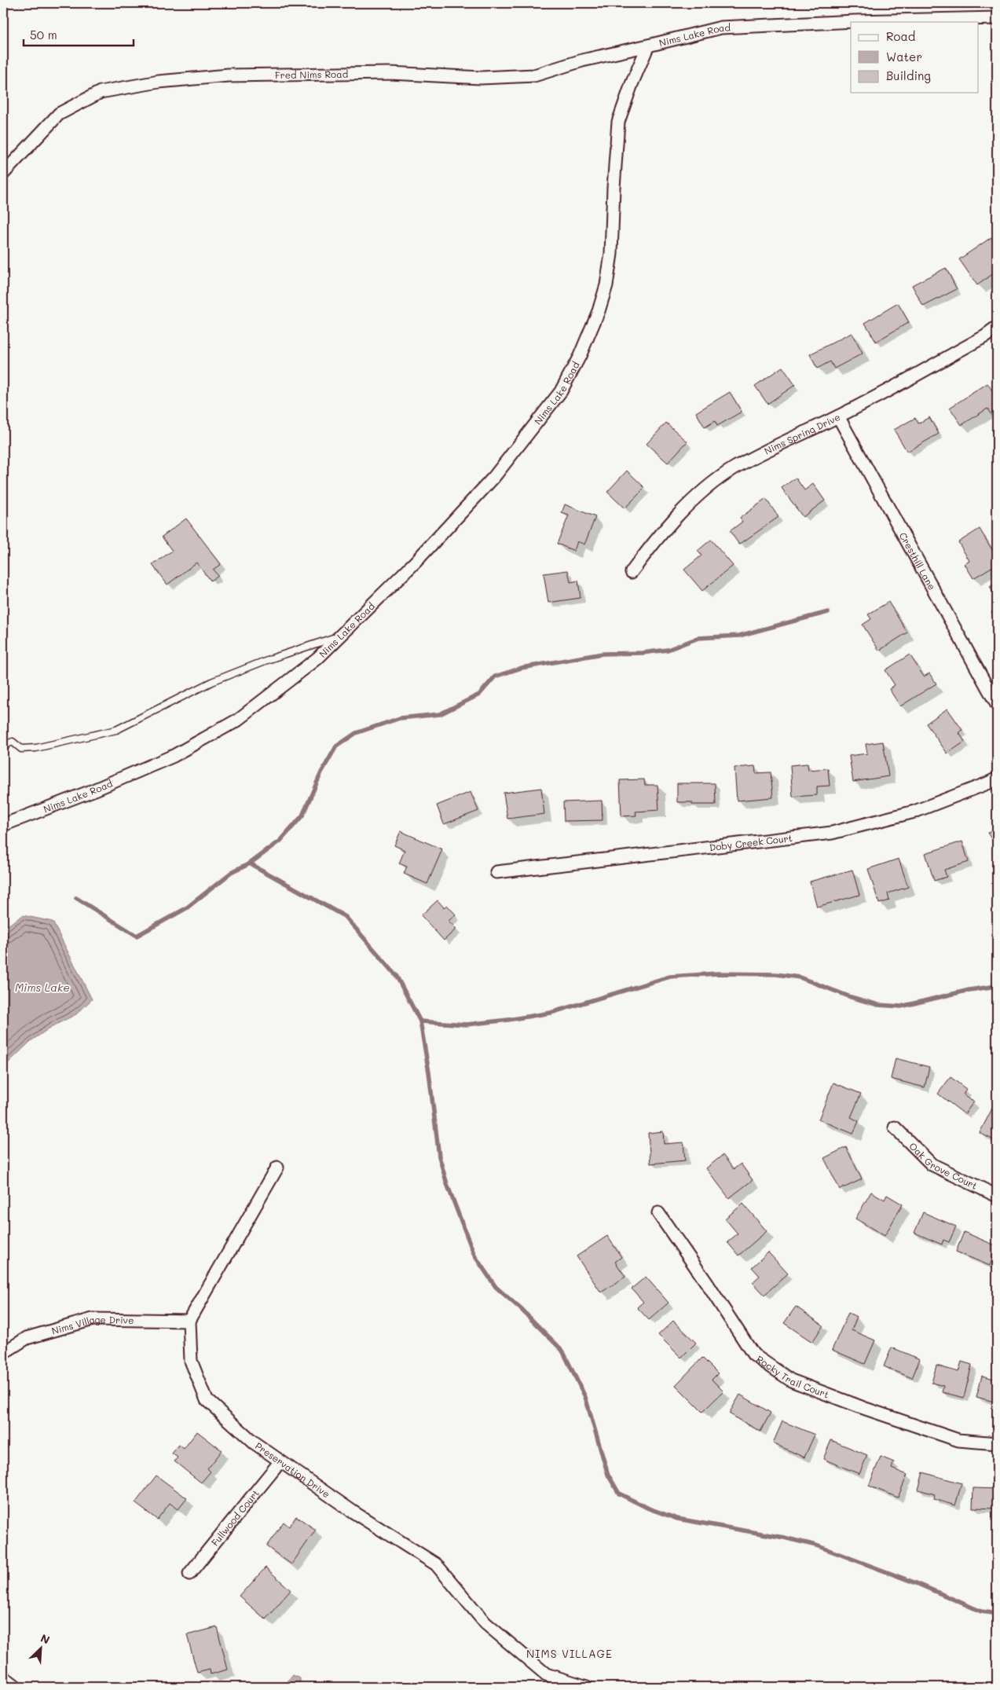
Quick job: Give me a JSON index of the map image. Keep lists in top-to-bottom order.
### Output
{
  "streets": {
    "street": [
      "Nims Lake Road",
      "Fred Nims Road",
      "Nims Spring Drive",
      "Cresthill Lane",
      "Doby Creek Court",
      "Oak Grove Court",
      "Nims Village Drive",
      "Rocky Trail Court",
      "Preservation Drive",
      "Fullwood Court"
    ]
  },
  "crossings": [
    ["Nims Lake Road", "Fred Nims Road"],
    ["Nims Spring Drive", "Cresthill Lane"],
    ["Nims Village Drive", "Preservation Drive"],
    ["Preservation Drive", "Fullwood Court"]
  ],
  "districts": ["NIMS VILLAGE"],
  "water": ["Mims Lake"],
  "legend": ["Road", "Water", "Building"],
  "scale_bar": "50 m",
  "north": "top right"
}
